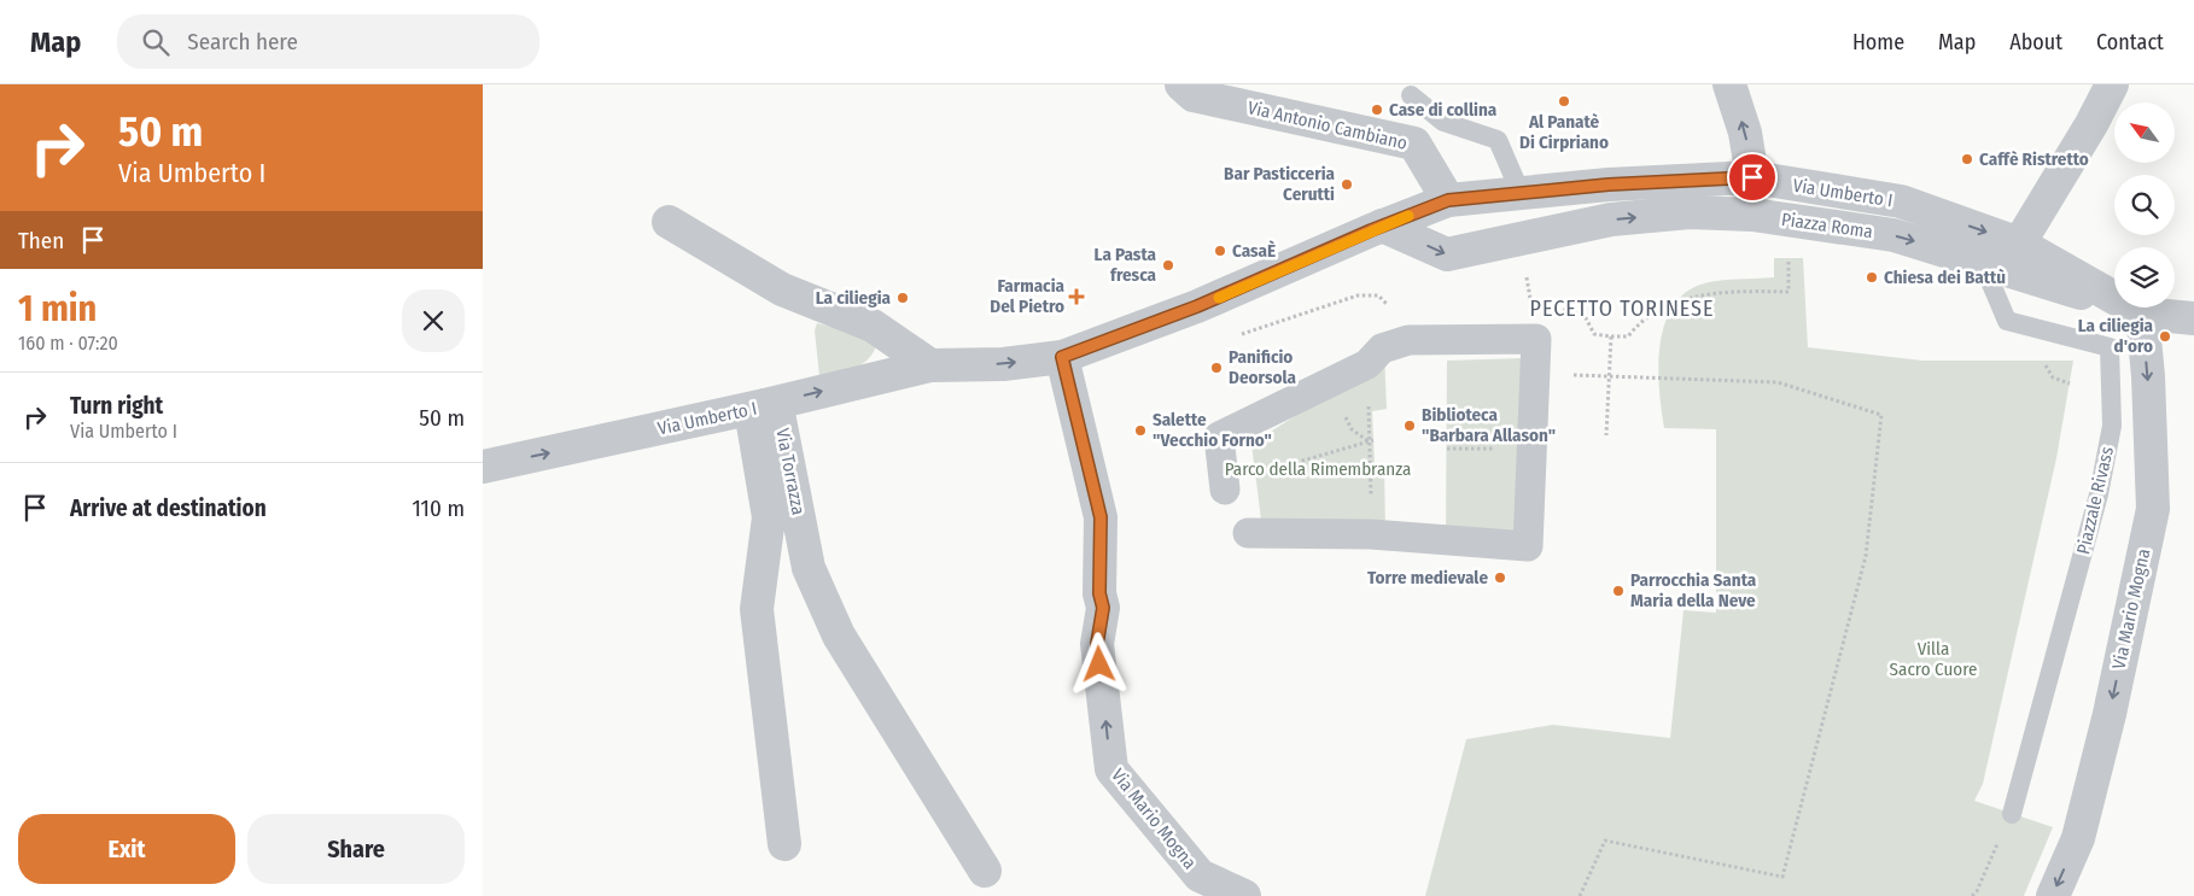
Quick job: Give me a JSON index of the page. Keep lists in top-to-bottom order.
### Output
{
  "streets": {
    "street": [
      "Via Antonio Cambiano",
      "Via Umberto I",
      "Piazza Roma",
      "Via Torrazza",
      "Via Mario Mogna"
    ],
    "lane": ["Piazzale Rivass"]
  },
  "crossings": [
    ["Via Antonio Cambiano", "Via Umberto I"],
    ["Via Umberto I", "Piazza Roma"],
    ["Via Umberto I", "Via Torrazza"],
    ["Via Umberto I", "Via Mario Mogna"],
    ["Piazza Roma", "Piazzale Rivass"]
  ],
  "one_way": ["Via Umberto I", "Piazza Roma"],
  "districts": ["PECETTO TORINESE"],
  "parks": ["Parco della Rimembranza", "Villa Sacro Cuore"],
  "places": {
    "other": [
      "Al Panatè Di Cirpriano",
      "Case di collina",
      "Caffè Ristretto",
      "Bar Pasticceria Cerutti",
      "CasaÈ",
      "La Pasta fresca",
      "Chiesa dei Battù",
      "La ciliegia",
      "La ciliegia d'oro",
      "Panificio Deorsola",
      "Biblioteca \"Barbara Allason\"",
      "Salette \"Vecchio Forno\"",
      "Torre medievale",
      "Parrocchia Santa Maria della Neve"
    ],
    "health": ["Farmacia Del Pietro"]
  },
  "north": "top left",
  "page": {
    "header": "Map",
    "search": "Search here",
    "nav": [
      "Home",
      "Map",
      "About",
      "Contact"
    ],
    "turn": ["50 m", "Via Umberto I"],
    "then": "Then",
    "heading": ["1 min", "160 m · 07:20"],
    "list": [
      {
        "name": "Turn right",
        "note": "Via Umberto I",
        "value": "50 m"
      },
      {
        "name": "Arrive at destination",
        "value": "110 m"
      }
    ],
    "buttons": ["Exit", "Share"]
  }
}
